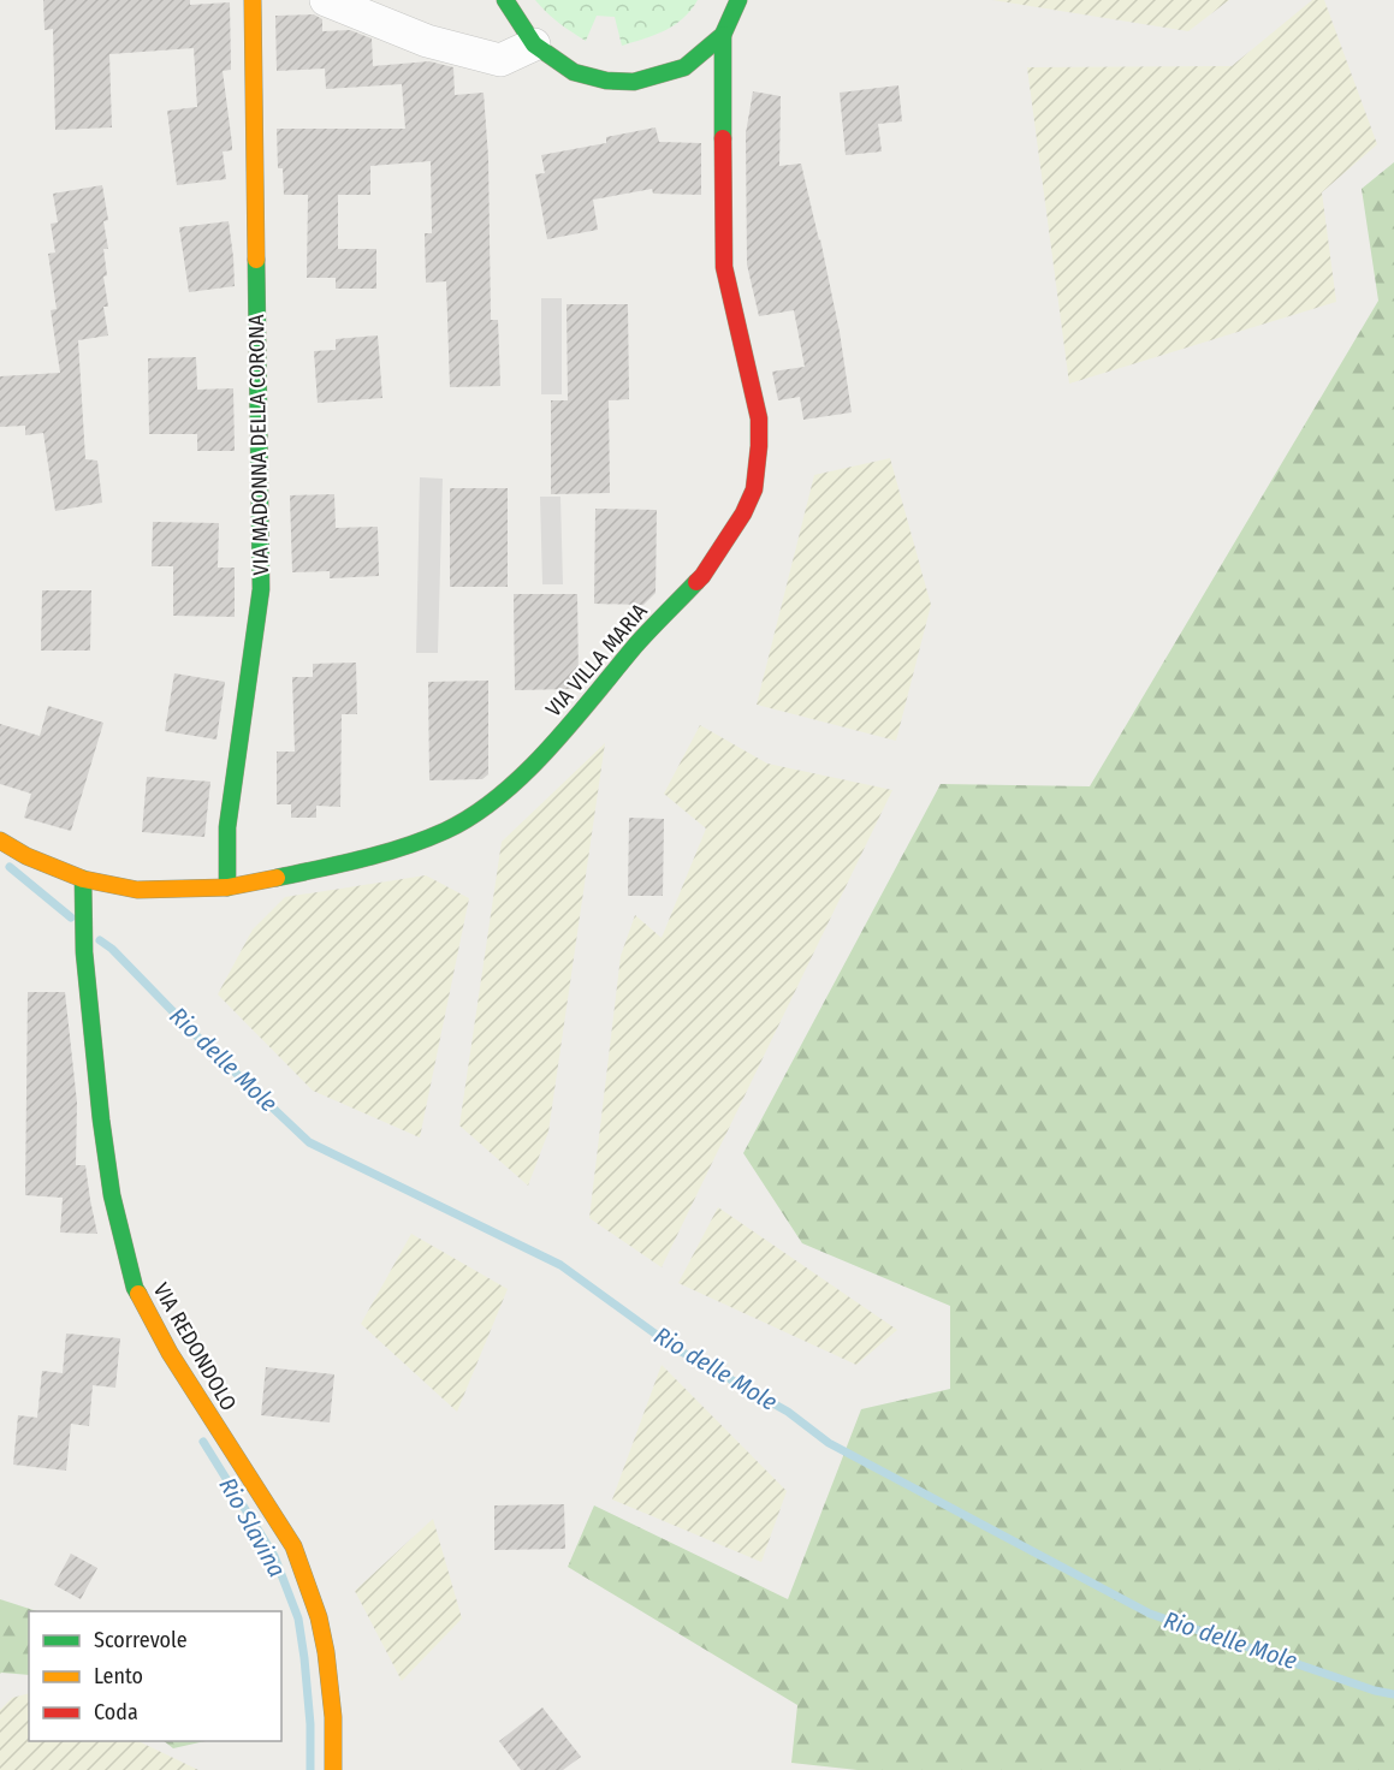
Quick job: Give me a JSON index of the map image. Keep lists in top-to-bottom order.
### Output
{
  "streets": {
    "street": ["VIA MADONNA DELLA CORONA", "VIA VILLA MARIA", "VIA REDONDOLO"]
  },
  "crossings": [
    ["VIA MADONNA DELLA CORONA", "VIA VILLA MARIA"],
    ["VIA VILLA MARIA", "VIA REDONDOLO"]
  ],
  "water": ["Rio delle Mole", "Rio Slavina"],
  "legend": ["Scorrevole", "Lento", "Coda"]
}
